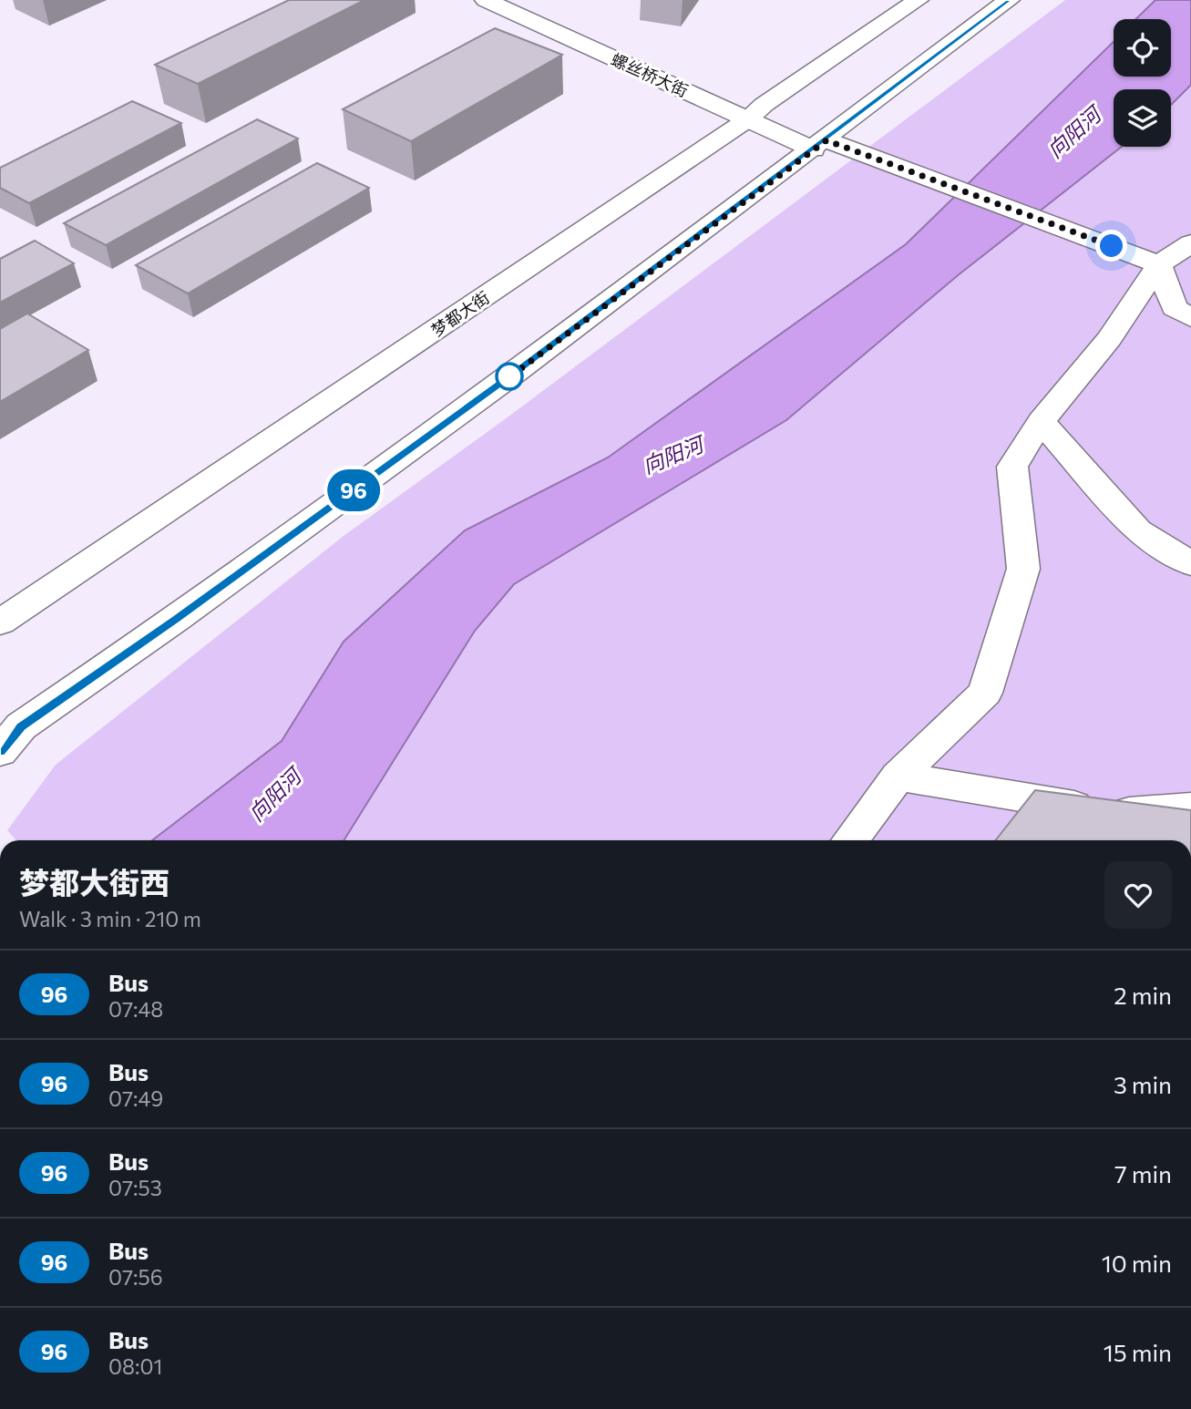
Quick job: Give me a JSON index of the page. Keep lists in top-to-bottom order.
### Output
{
  "streets": {
    "main road": ["螺丝桥大街", "梦都大街"]
  },
  "crossings": [
    ["螺丝桥大街", "梦都大街"]
  ],
  "water": ["向阳河"],
  "lines": ["bus line 96"],
  "page": {
    "on_map": "96",
    "heading": ["梦都大街西", "Walk · 3 min · 210 m"],
    "list": [
      {
        "mark": "96",
        "name": "Bus",
        "note": "07:48",
        "value": "2 min"
      },
      {
        "mark": "96",
        "name": "Bus",
        "note": "07:49",
        "value": "3 min"
      },
      {
        "mark": "96",
        "name": "Bus",
        "note": "07:53",
        "value": "7 min"
      },
      {
        "mark": "96",
        "name": "Bus",
        "note": "07:56",
        "value": "10 min"
      },
      {
        "mark": "96",
        "name": "Bus",
        "note": "08:01",
        "value": "15 min"
      }
    ]
  }
}
